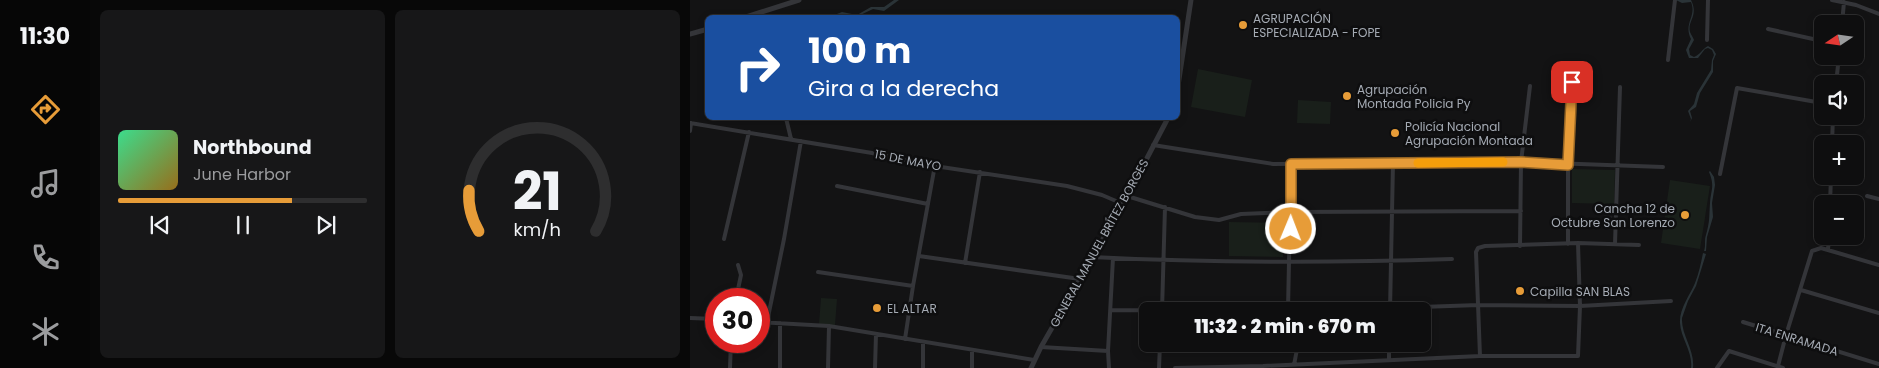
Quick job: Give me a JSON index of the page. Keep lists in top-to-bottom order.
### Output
{
  "streets": {
    "street": ["15 DE MAYO", "GENERAL MANUEL BRÍTEZ BORGES", "ITA ENRAMADA"]
  },
  "crossings": [
    ["15 DE MAYO", "GENERAL MANUEL BRÍTEZ BORGES"]
  ],
  "places": [
    "AGRUPACIÓN ESPECIALIZADA - FOPE",
    "Agrupación Montada Policia Py",
    "Policía Nacional Agrupación Montada",
    "Cancha 12 de Octubre San Lorenzo",
    "Capilla SAN BLAS",
    "EL ALTAR"
  ],
  "north": "left",
  "page": {
    "tabs": "11:30",
    "map_buttons": ["+", "−"],
    "turn": ["100 m", "Gira a la derecha"],
    "song": ["Northbound", "June Harbor"],
    "limit": "30",
    "trip": "11:32 · 2 min · 670 m",
    "gauge": ["21", "km/h"]
  }
}
